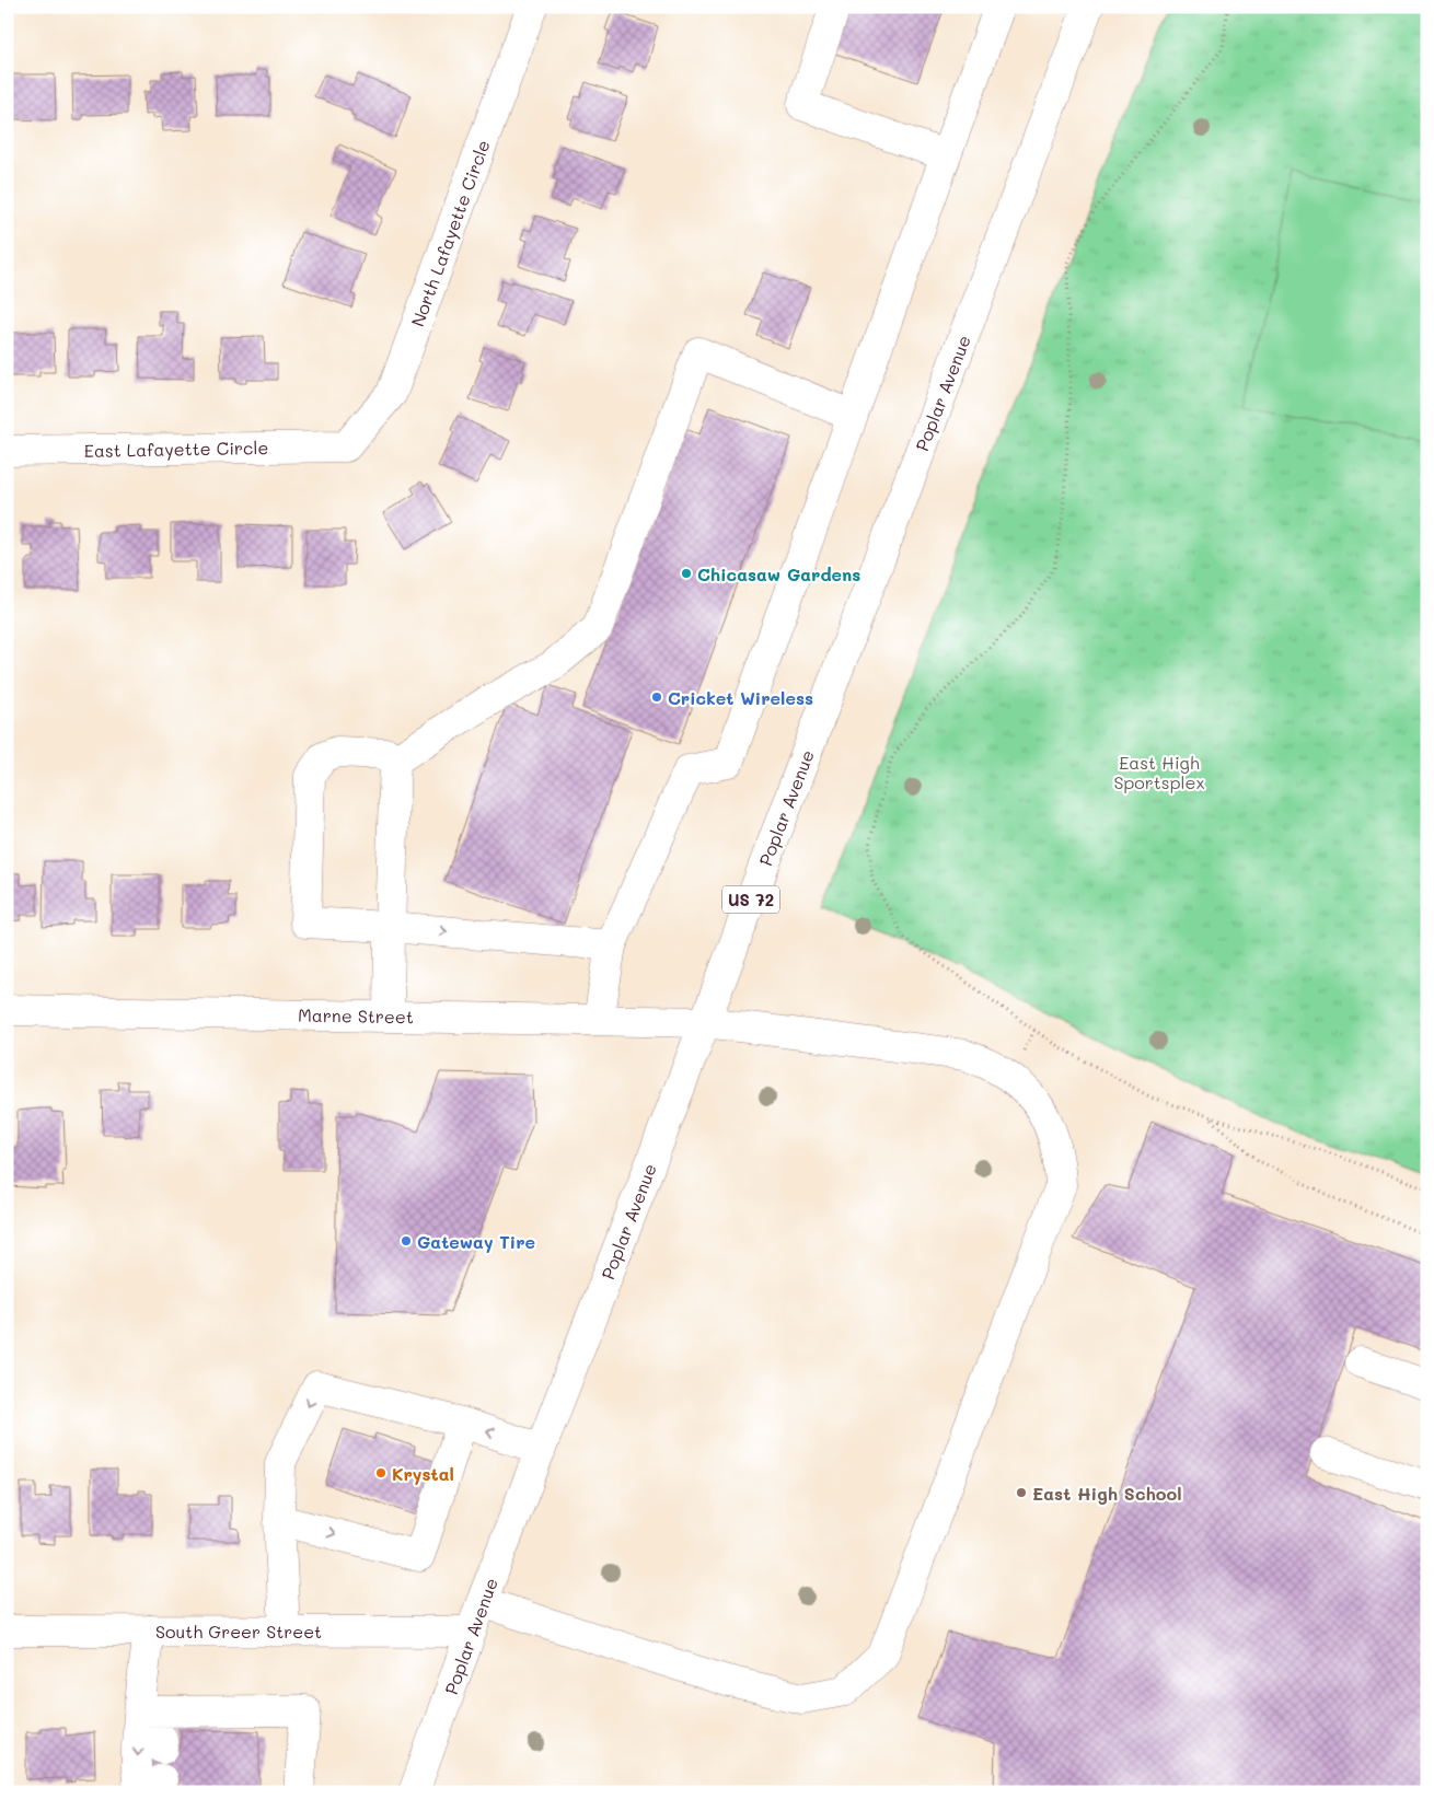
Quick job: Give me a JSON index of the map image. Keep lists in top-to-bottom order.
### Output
{
  "streets": {
    "street": [
      "North Lafayette Circle",
      "Poplar Avenue",
      "East Lafayette Circle",
      "US 72",
      "Marne Street",
      "South Greer Street"
    ]
  },
  "crossings": [
    ["North Lafayette Circle", "East Lafayette Circle"],
    ["Poplar Avenue", "Marne Street"],
    ["Poplar Avenue", "South Greer Street"]
  ],
  "parks": ["East High Sportsplex"],
  "places": [
    "Chicasaw Gardens",
    "Cricket Wireless",
    "Gateway Tire",
    "Krystal",
    "East High School"
  ]
}
